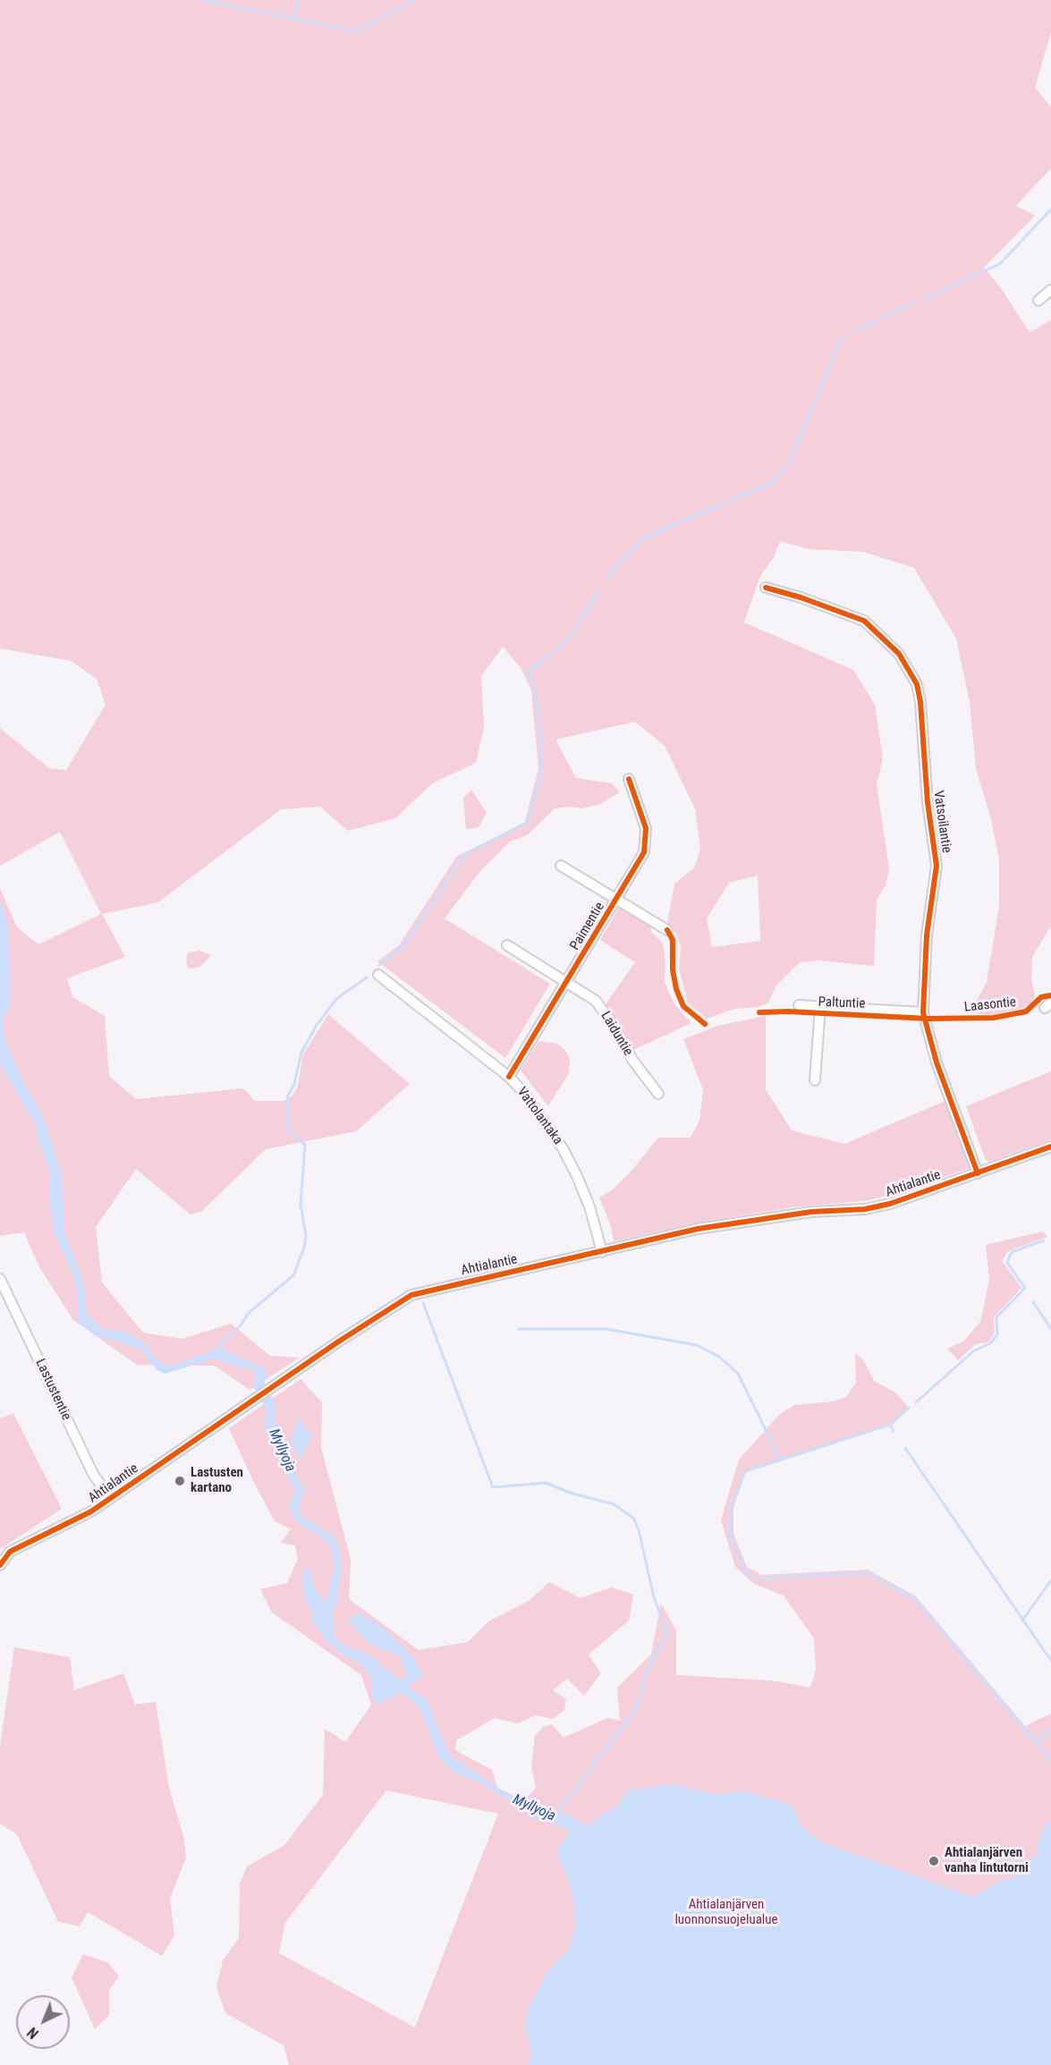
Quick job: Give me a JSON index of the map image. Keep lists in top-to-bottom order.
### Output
{
  "streets": {
    "street": [
      "Vatsoilantie",
      "Paimentie",
      "Paltuntie",
      "Laiduntie",
      "Vattolantaka",
      "Ahtialantie",
      "Lastustentie"
    ],
    "cycle path": ["Laasontie"]
  },
  "crossings": [
    ["Vatsoilantie", "Paltuntie"],
    ["Vatsoilantie", "Ahtialantie"],
    ["Paimentie", "Laiduntie"],
    ["Paimentie", "Vattolantaka"],
    ["Vattolantaka", "Ahtialantie"],
    ["Ahtialantie", "Lastustentie"]
  ],
  "water": ["Myllyoja"],
  "parks": ["Ahtialanjärven luonnonsuojelualue"],
  "places": ["Lastusten kartano", "Ahtialanjärven vanha lintutorni"],
  "north": "bottom left"
}
